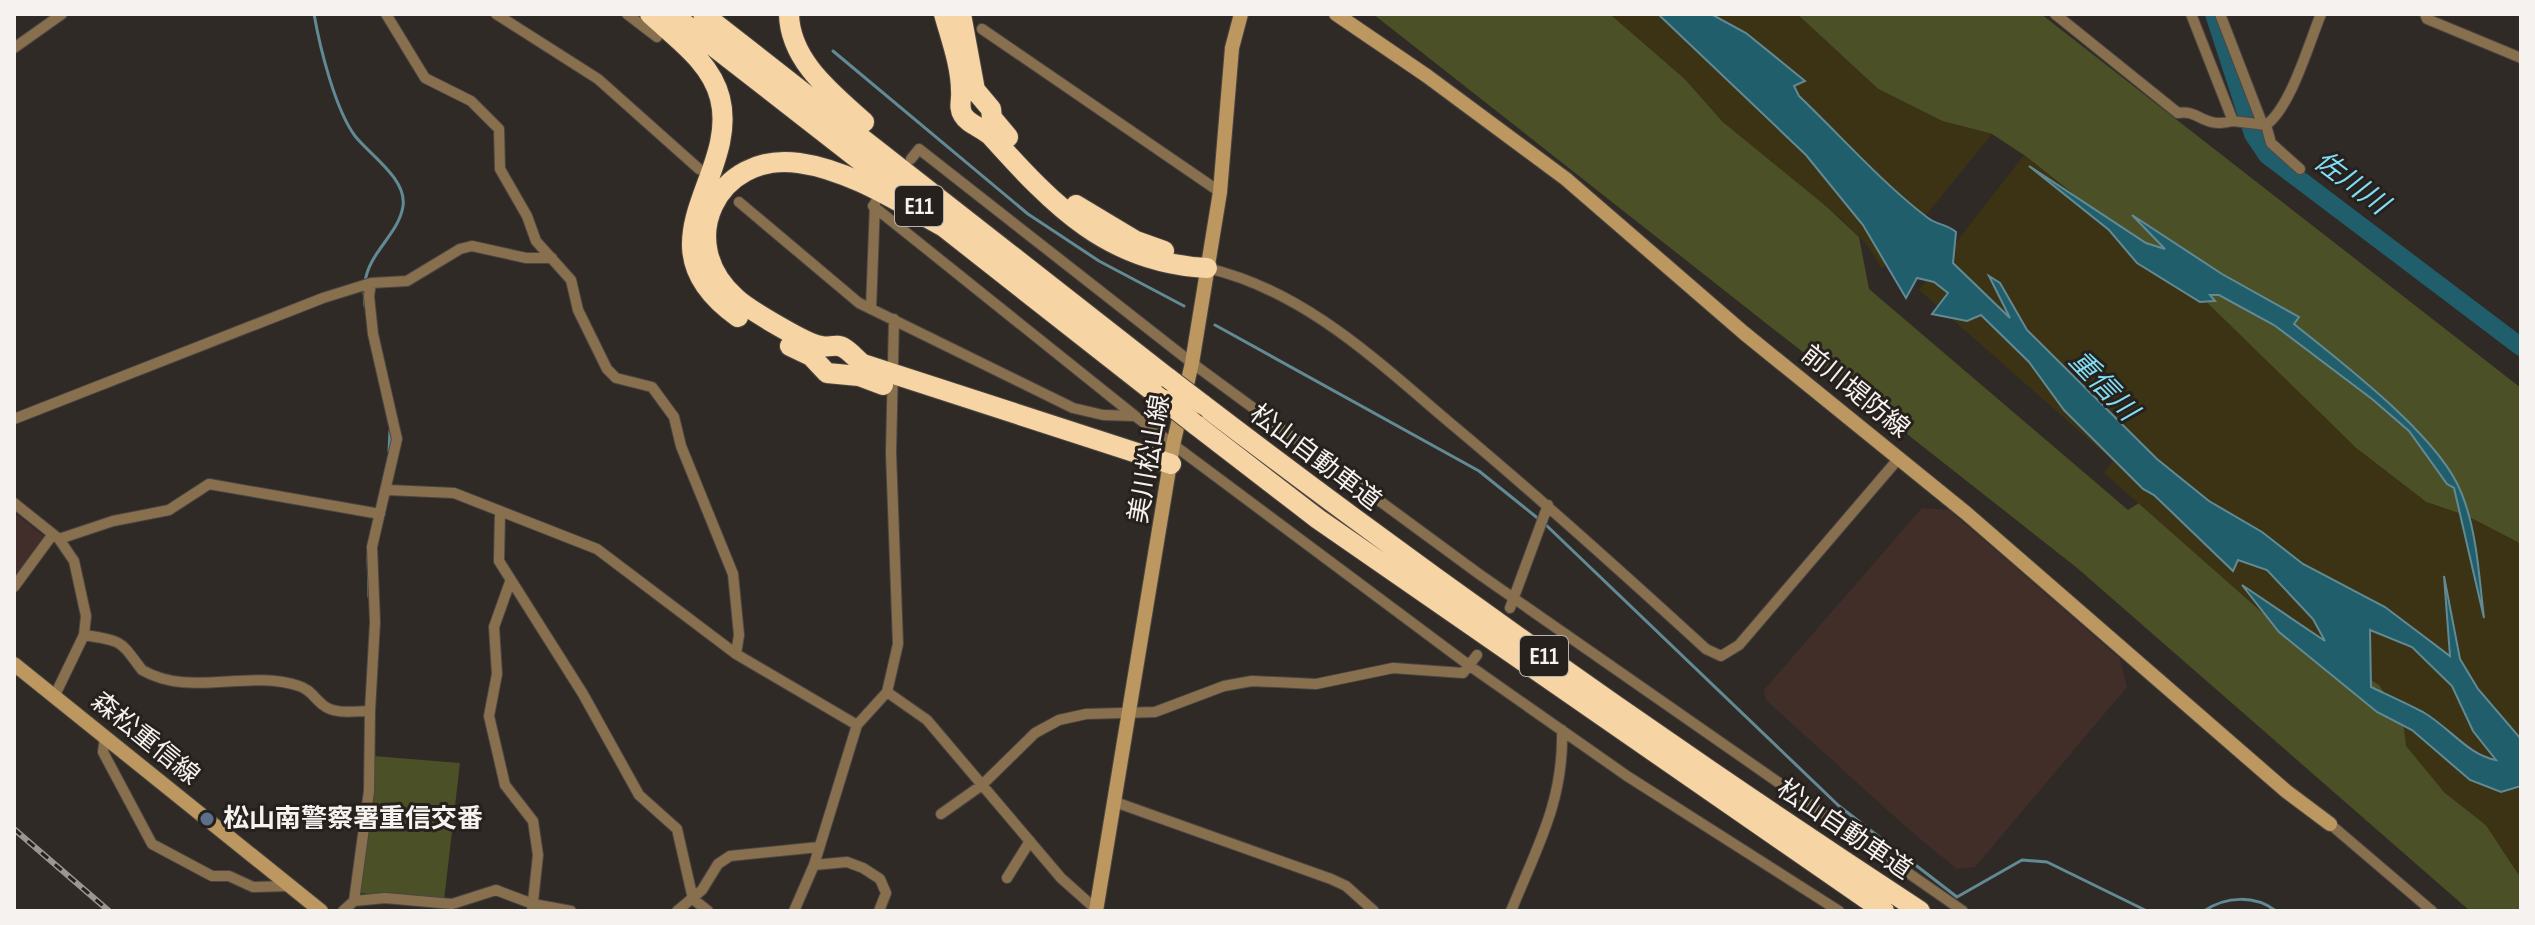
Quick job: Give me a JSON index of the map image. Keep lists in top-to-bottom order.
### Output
{
  "streets": {
    "highway": ["E11", "松山自動車道"],
    "main road": ["前川堤防線", "美川松山線", "森松重信線"]
  },
  "water": ["佐川川", "重信川"],
  "places": ["松山南警察署重信交番"]
}
